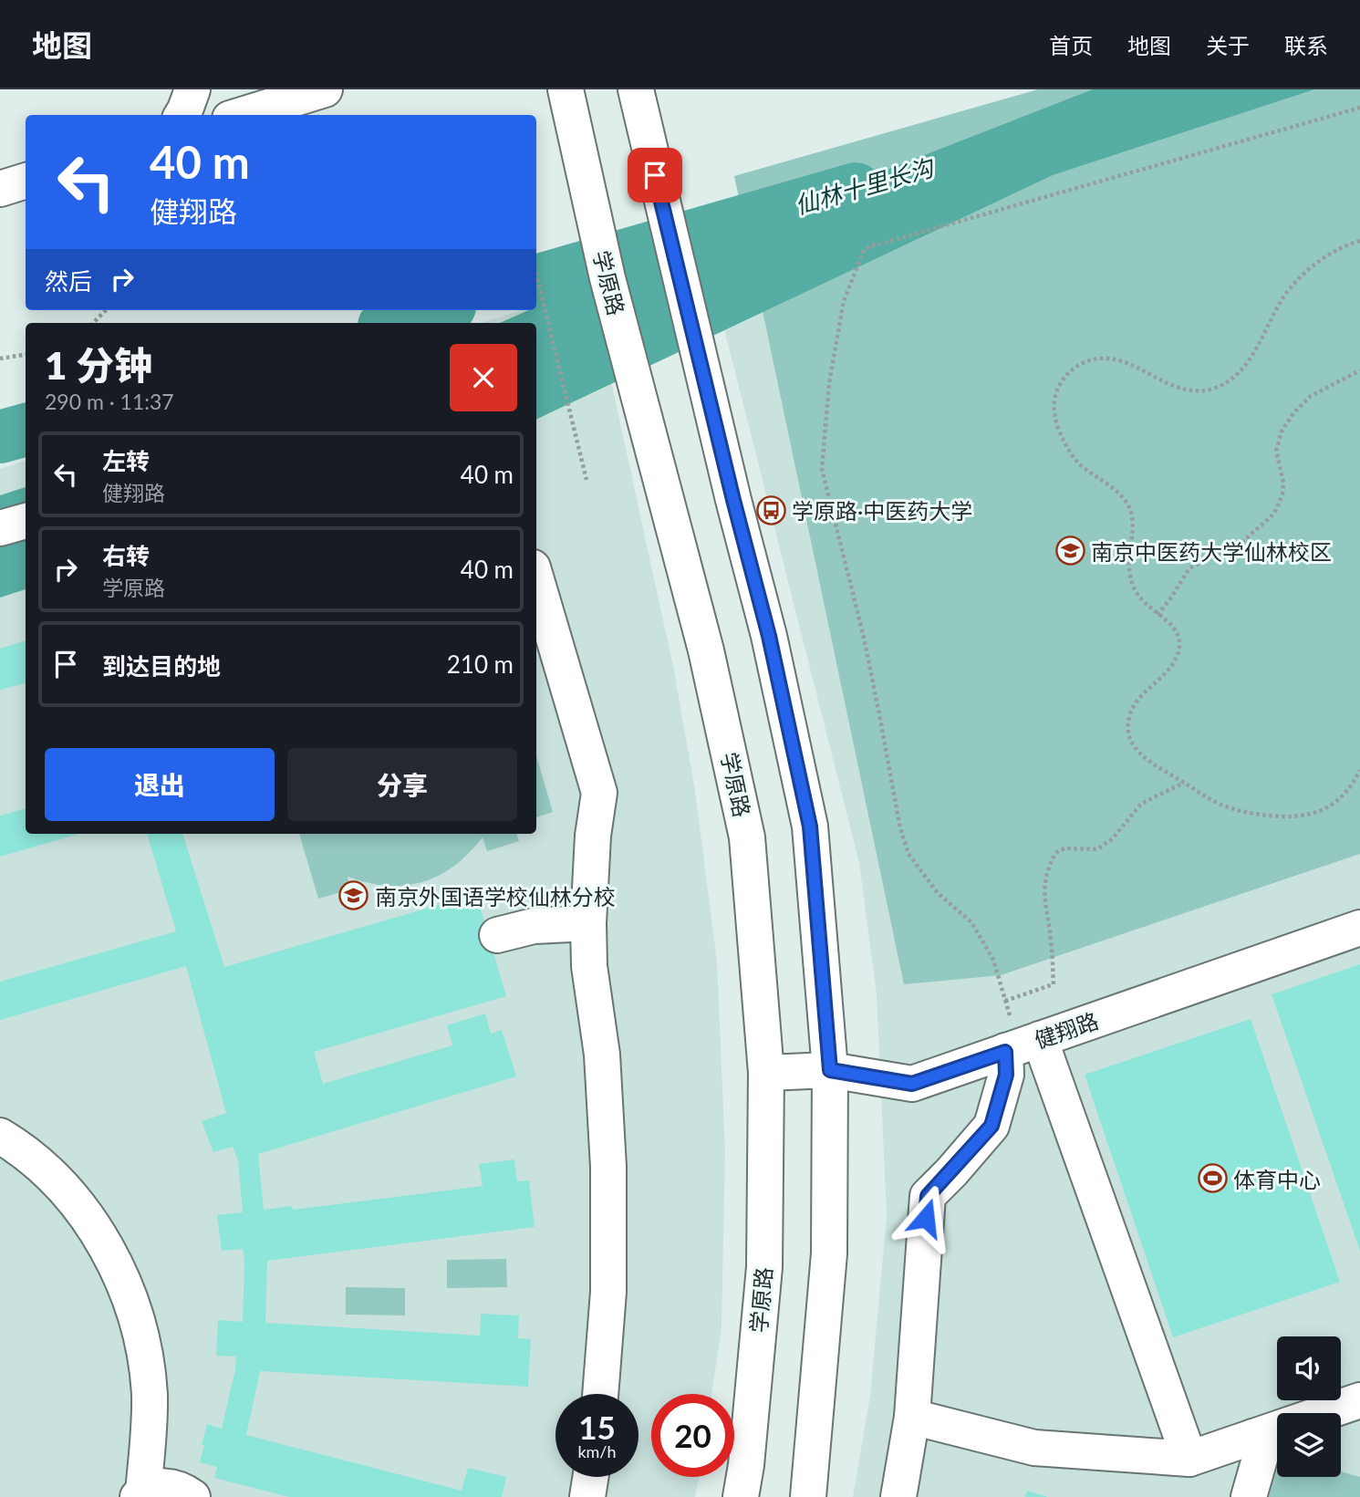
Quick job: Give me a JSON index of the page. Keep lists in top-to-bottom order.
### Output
{
  "streets": {
    "street": ["学原路", "健翔路"]
  },
  "crossings": [
    ["学原路", "健翔路"]
  ],
  "water": ["仙林十里长沟"],
  "places": {
    "bus stop": ["学原路·中医药大学"],
    "school or university": ["南京中医药大学仙林校区", "南京外国语学校仙林分校"],
    "sports": ["体育中心"]
  },
  "page": {
    "header": "地图",
    "nav": [
      "首页",
      "地图",
      "关于",
      "联系"
    ],
    "turn": ["40 m", "健翔路"],
    "then": "然后",
    "heading": ["1 分钟", "290 m · 11:37"],
    "list": [
      {
        "name": "左转",
        "note": "健翔路",
        "value": "40 m"
      },
      {
        "name": "右转",
        "note": "学原路",
        "value": "40 m"
      },
      {
        "name": "到达目的地",
        "value": "210 m"
      }
    ],
    "buttons": ["退出", "分享"],
    "speed": "15 km/h",
    "limit": "20"
  }
}
